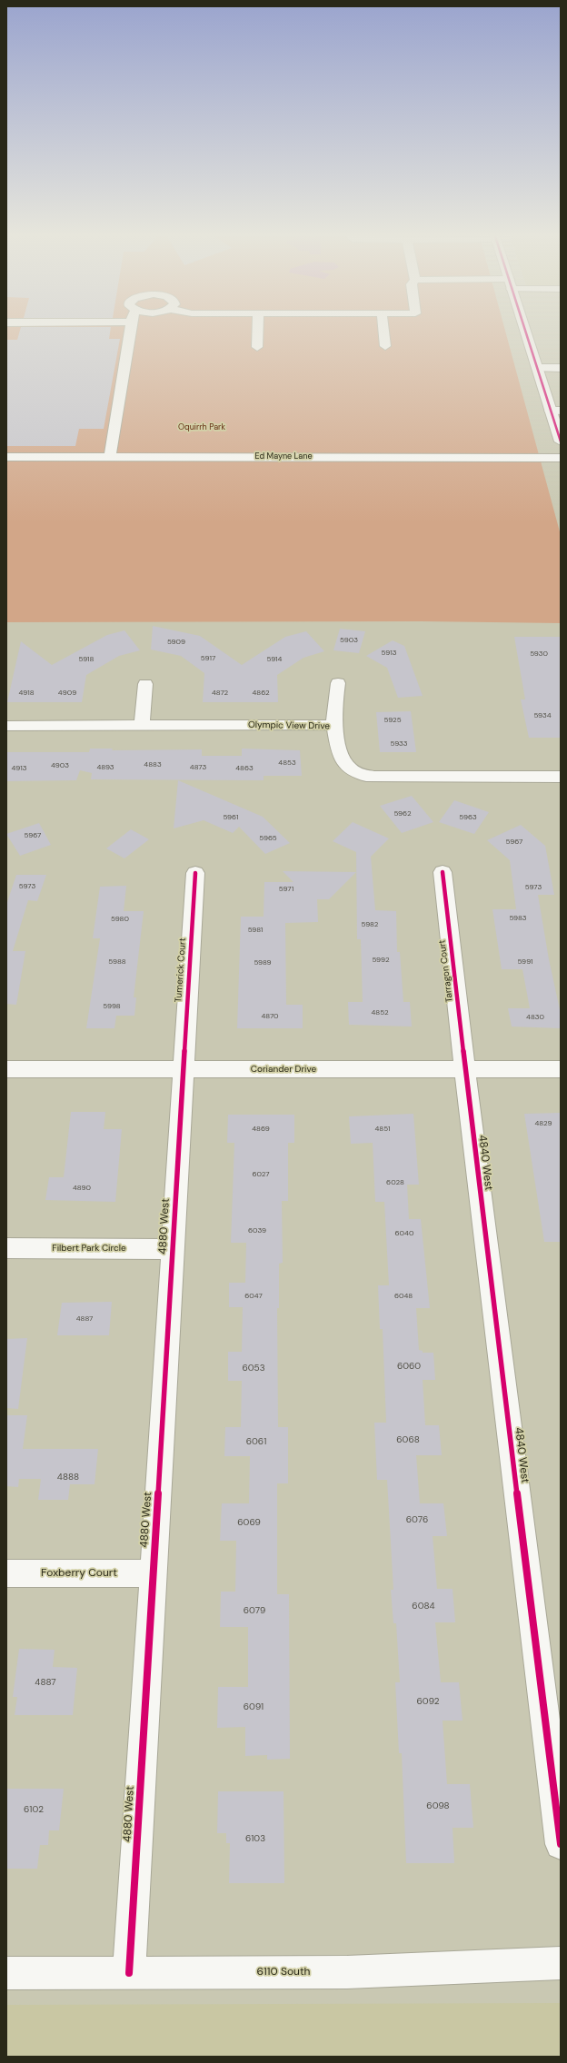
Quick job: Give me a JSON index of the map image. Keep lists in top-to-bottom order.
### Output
{
  "streets": {
    "street": [
      "Ed Mayne Lane",
      "Olympic View Drive",
      "Tumerick Court",
      "Tarragon Court",
      "Coriander Drive",
      "4840 West",
      "4880 West",
      "Filbert Park Circle",
      "Foxberry Court",
      "6110 South"
    ]
  },
  "crossings": [
    ["Tumerick Court", "Coriander Drive"],
    ["Tumerick Court", "4880 West"],
    ["Tarragon Court", "Coriander Drive"],
    ["Tarragon Court", "4840 West"],
    ["Coriander Drive", "4840 West"],
    ["Coriander Drive", "4880 West"],
    ["4880 West", "Filbert Park Circle"],
    ["4880 West", "Foxberry Court"],
    ["4880 West", "6110 South"]
  ],
  "parks": ["Oquirrh Park"],
  "house_numbers": [
    "5903",
    "5909",
    "5913",
    "5930",
    "5917",
    "5918",
    "5914",
    "4918",
    "4909",
    "4872",
    "4862",
    "5934",
    "5925",
    "5933",
    "4853",
    "4883",
    "4903",
    "4893",
    "4873",
    "4913",
    "4863",
    "5962",
    "5961",
    "5963",
    "5967",
    "5965",
    "5967",
    "5973",
    "5973",
    "5971",
    "5983",
    "5980",
    "5982",
    "5981",
    "5992",
    "5988",
    "5991",
    "5989",
    "5998",
    "4852",
    "4870",
    "4830",
    "4829",
    "4869",
    "4851",
    "6027",
    "6028",
    "4890",
    "6039",
    "6040",
    "6047",
    "6048",
    "4887",
    "6060",
    "6053",
    "6068",
    "6061",
    "4888",
    "6076",
    "6069",
    "6084",
    "6079",
    "4887",
    "6092",
    "6091",
    "6098",
    "6102",
    "6103"
  ]
}
